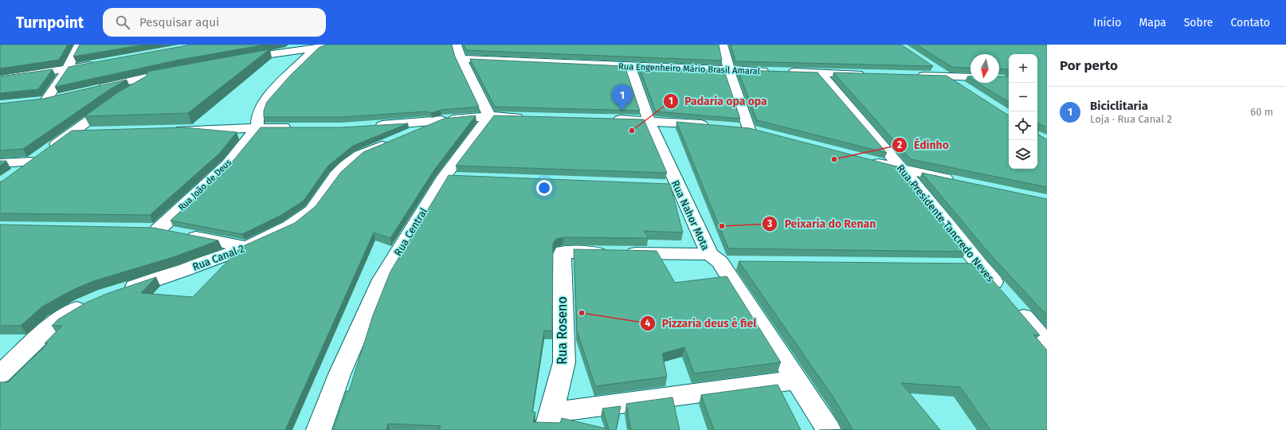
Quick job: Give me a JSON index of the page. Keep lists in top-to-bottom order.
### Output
{
  "streets": {
    "street": [
      "Rua Engenheiro Mário Brasil Amaral",
      "Rua João de Deus",
      "Rua Nahor Mota",
      "Rua Presidente Tancredo Neves",
      "Rua Central",
      "Rua Canal 2",
      "Rua Roseno"
    ]
  },
  "crossings": [
    ["Rua Engenheiro Mário Brasil Amaral", "Rua Nahor Mota"],
    ["Rua João de Deus", "Rua Canal 2"],
    ["Rua Nahor Mota", "Rua Roseno"],
    ["Rua Central", "Rua Canal 2"]
  ],
  "places": [
    "Padaria opa opa",
    "Édinho",
    "Peixaria do Renan",
    "Pizzaria deus é fiel"
  ],
  "north": "bottom",
  "page": {
    "header": "Turnpoint",
    "search": "Pesquisar aqui",
    "nav": [
      "Início",
      "Mapa",
      "Sobre",
      "Contato"
    ],
    "heading": "Por perto",
    "map_buttons": ["+", "−"],
    "pins": "1",
    "list": [
      {
        "mark": "1",
        "name": "Biciclitaria",
        "note": "Loja · Rua Canal 2",
        "value": "60 m"
      }
    ]
  }
}
